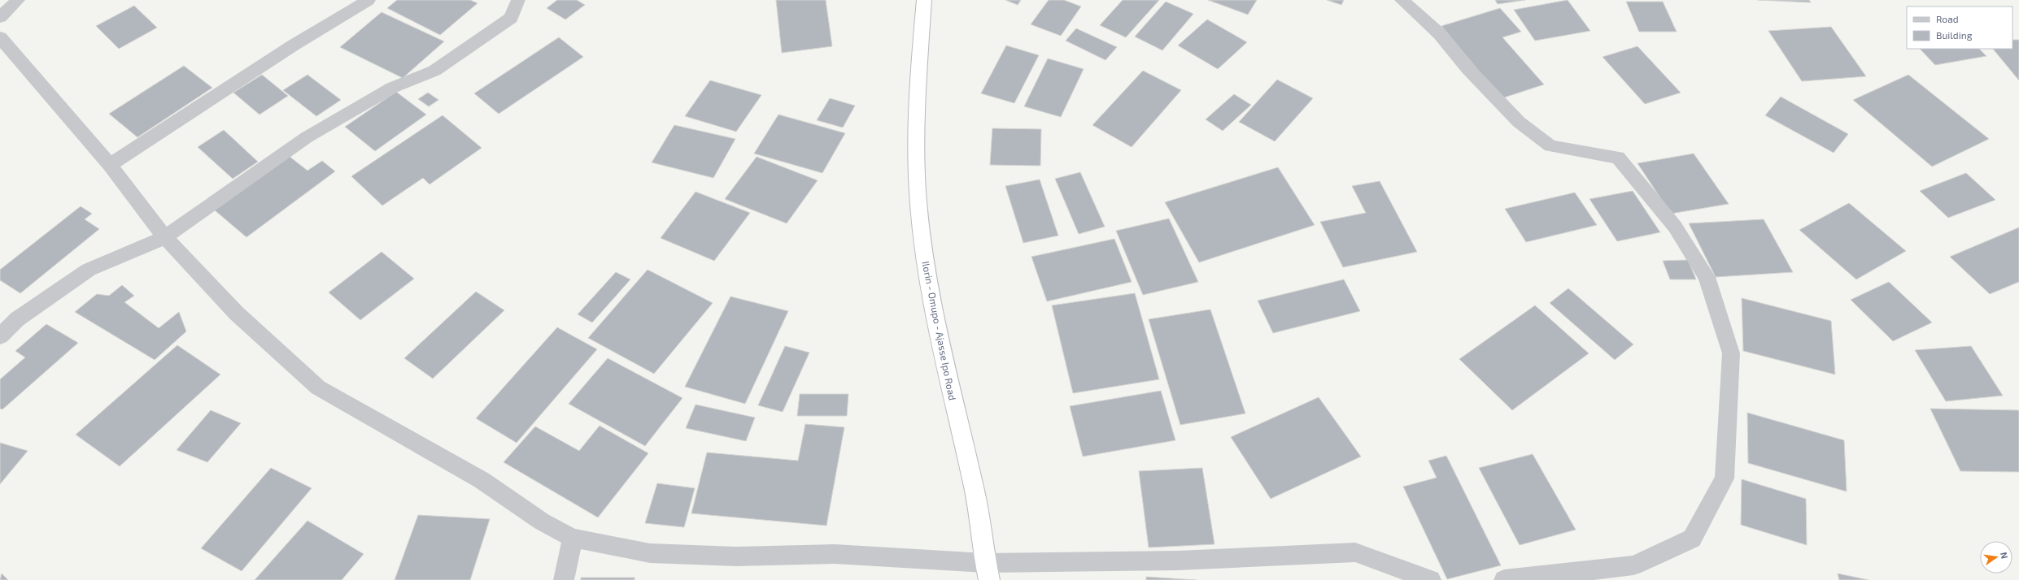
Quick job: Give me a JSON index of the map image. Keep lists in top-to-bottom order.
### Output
{
  "streets": {
    "highway": ["Ilorin - Omupo - Ajasse Ipo Road"]
  },
  "legend": ["Road", "Building"],
  "north": "right"
}
